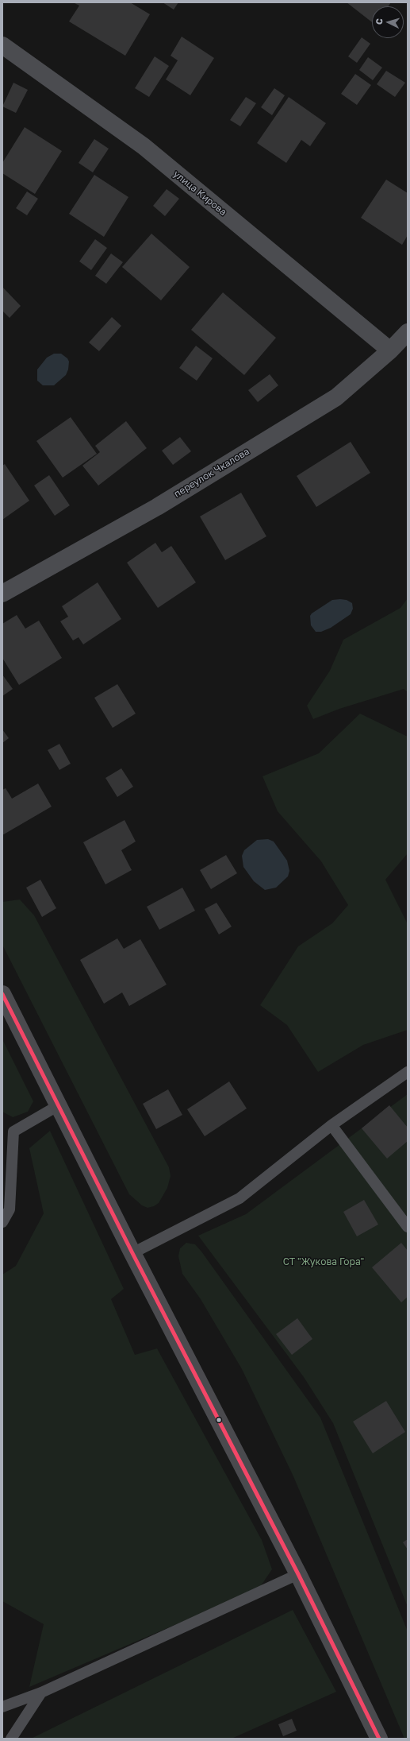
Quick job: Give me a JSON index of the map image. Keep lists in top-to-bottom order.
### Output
{
  "streets": {
    "street": ["улица Кирова", "переулок Чкалова"]
  },
  "crossings": [
    ["улица Кирова", "переулок Чкалова"]
  ],
  "parks": ["СТ \"Жукова Гора\""],
  "north": "left"
}
